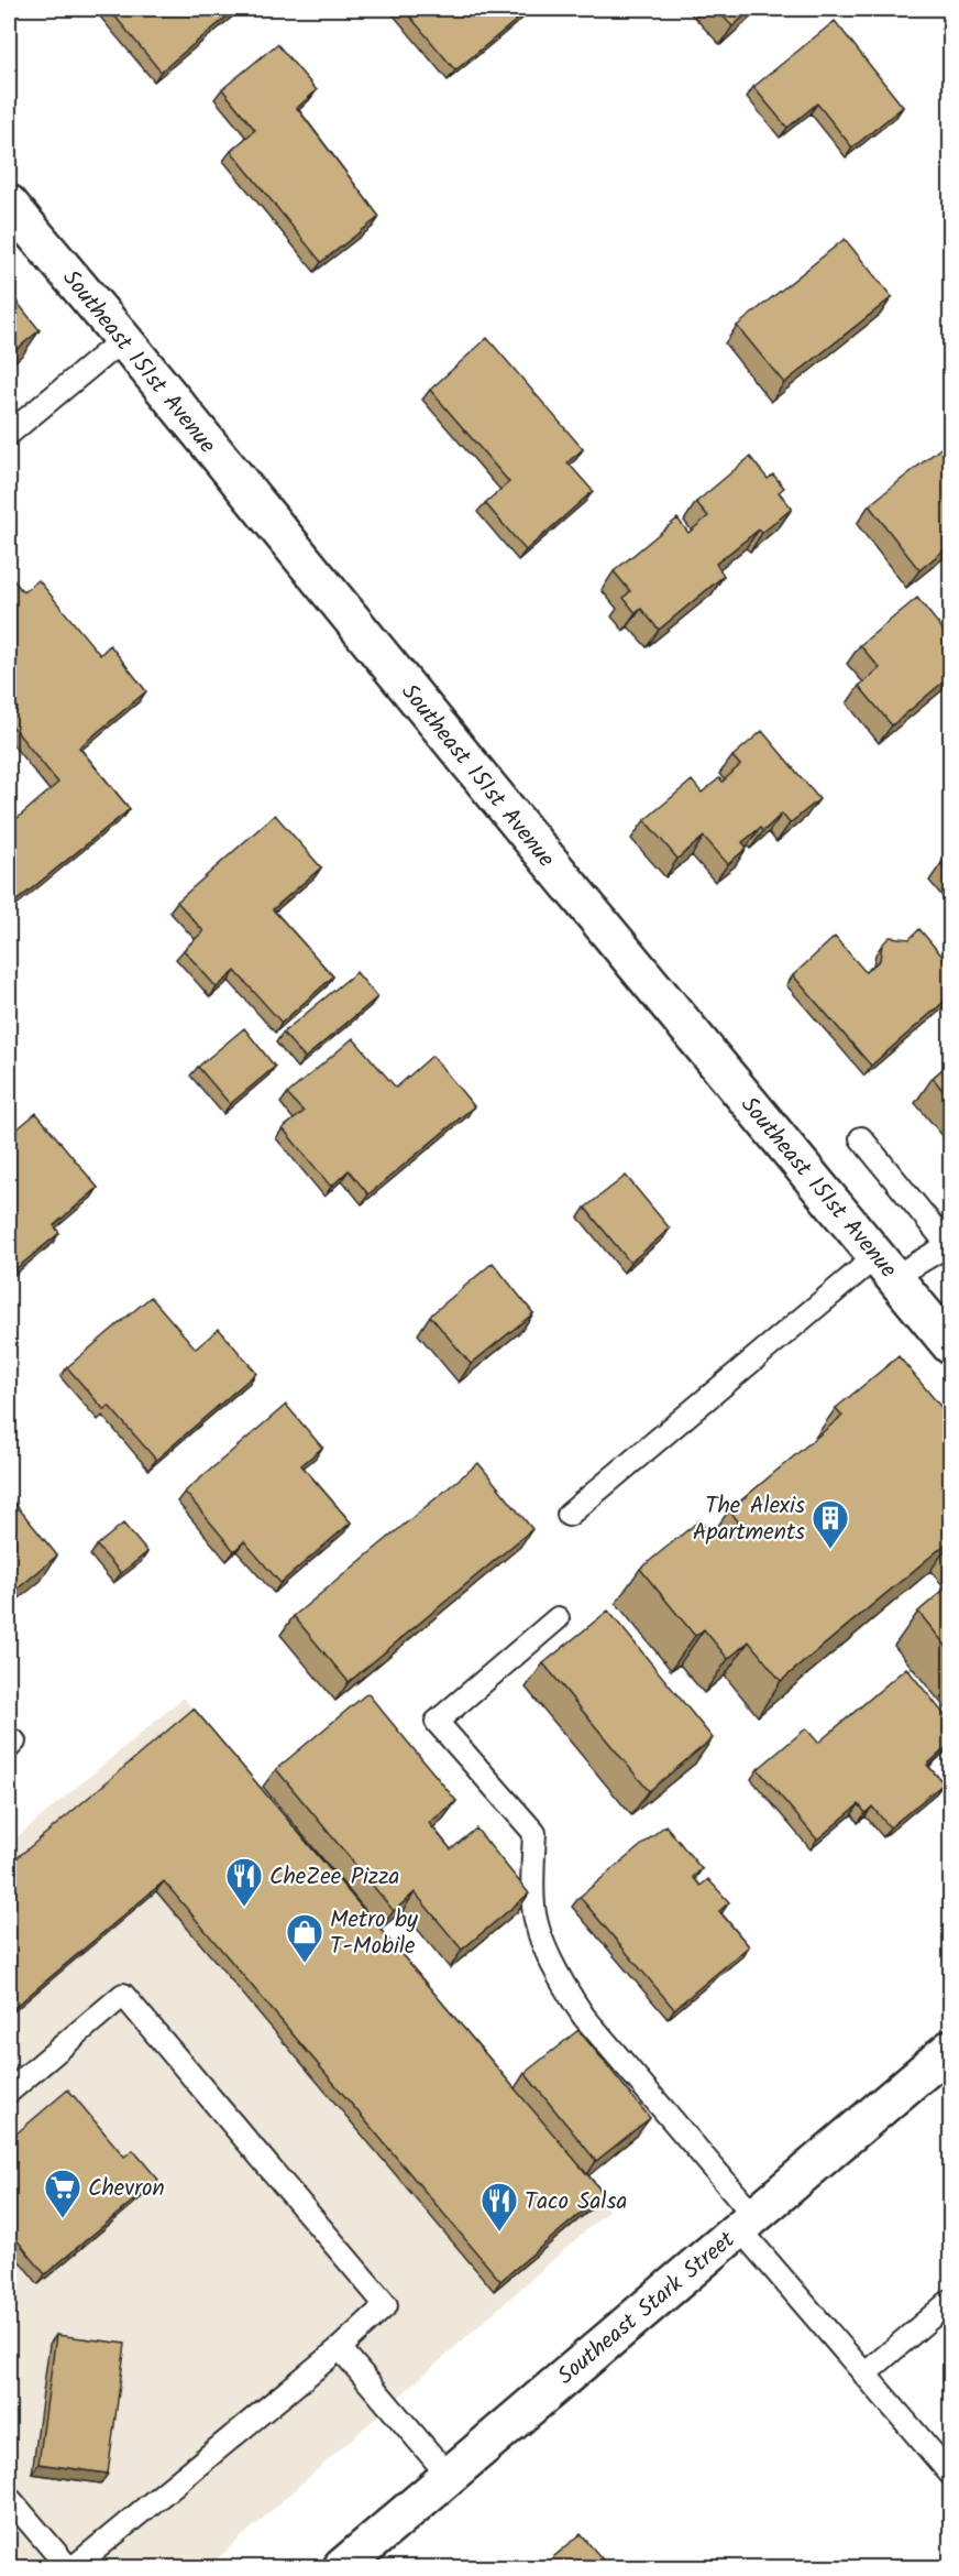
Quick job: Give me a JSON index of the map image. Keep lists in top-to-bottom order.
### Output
{
  "streets": {
    "street": ["Southeast 151st Avenue", "Southeast Stark Street"]
  },
  "places": {
    "building": ["The Alexis Apartments"],
    "restaurant": ["CheZee Pizza", "Taco Salsa"],
    "shop": ["Metro by T-Mobile"],
    "supermarket": ["Chevron"]
  }
}
